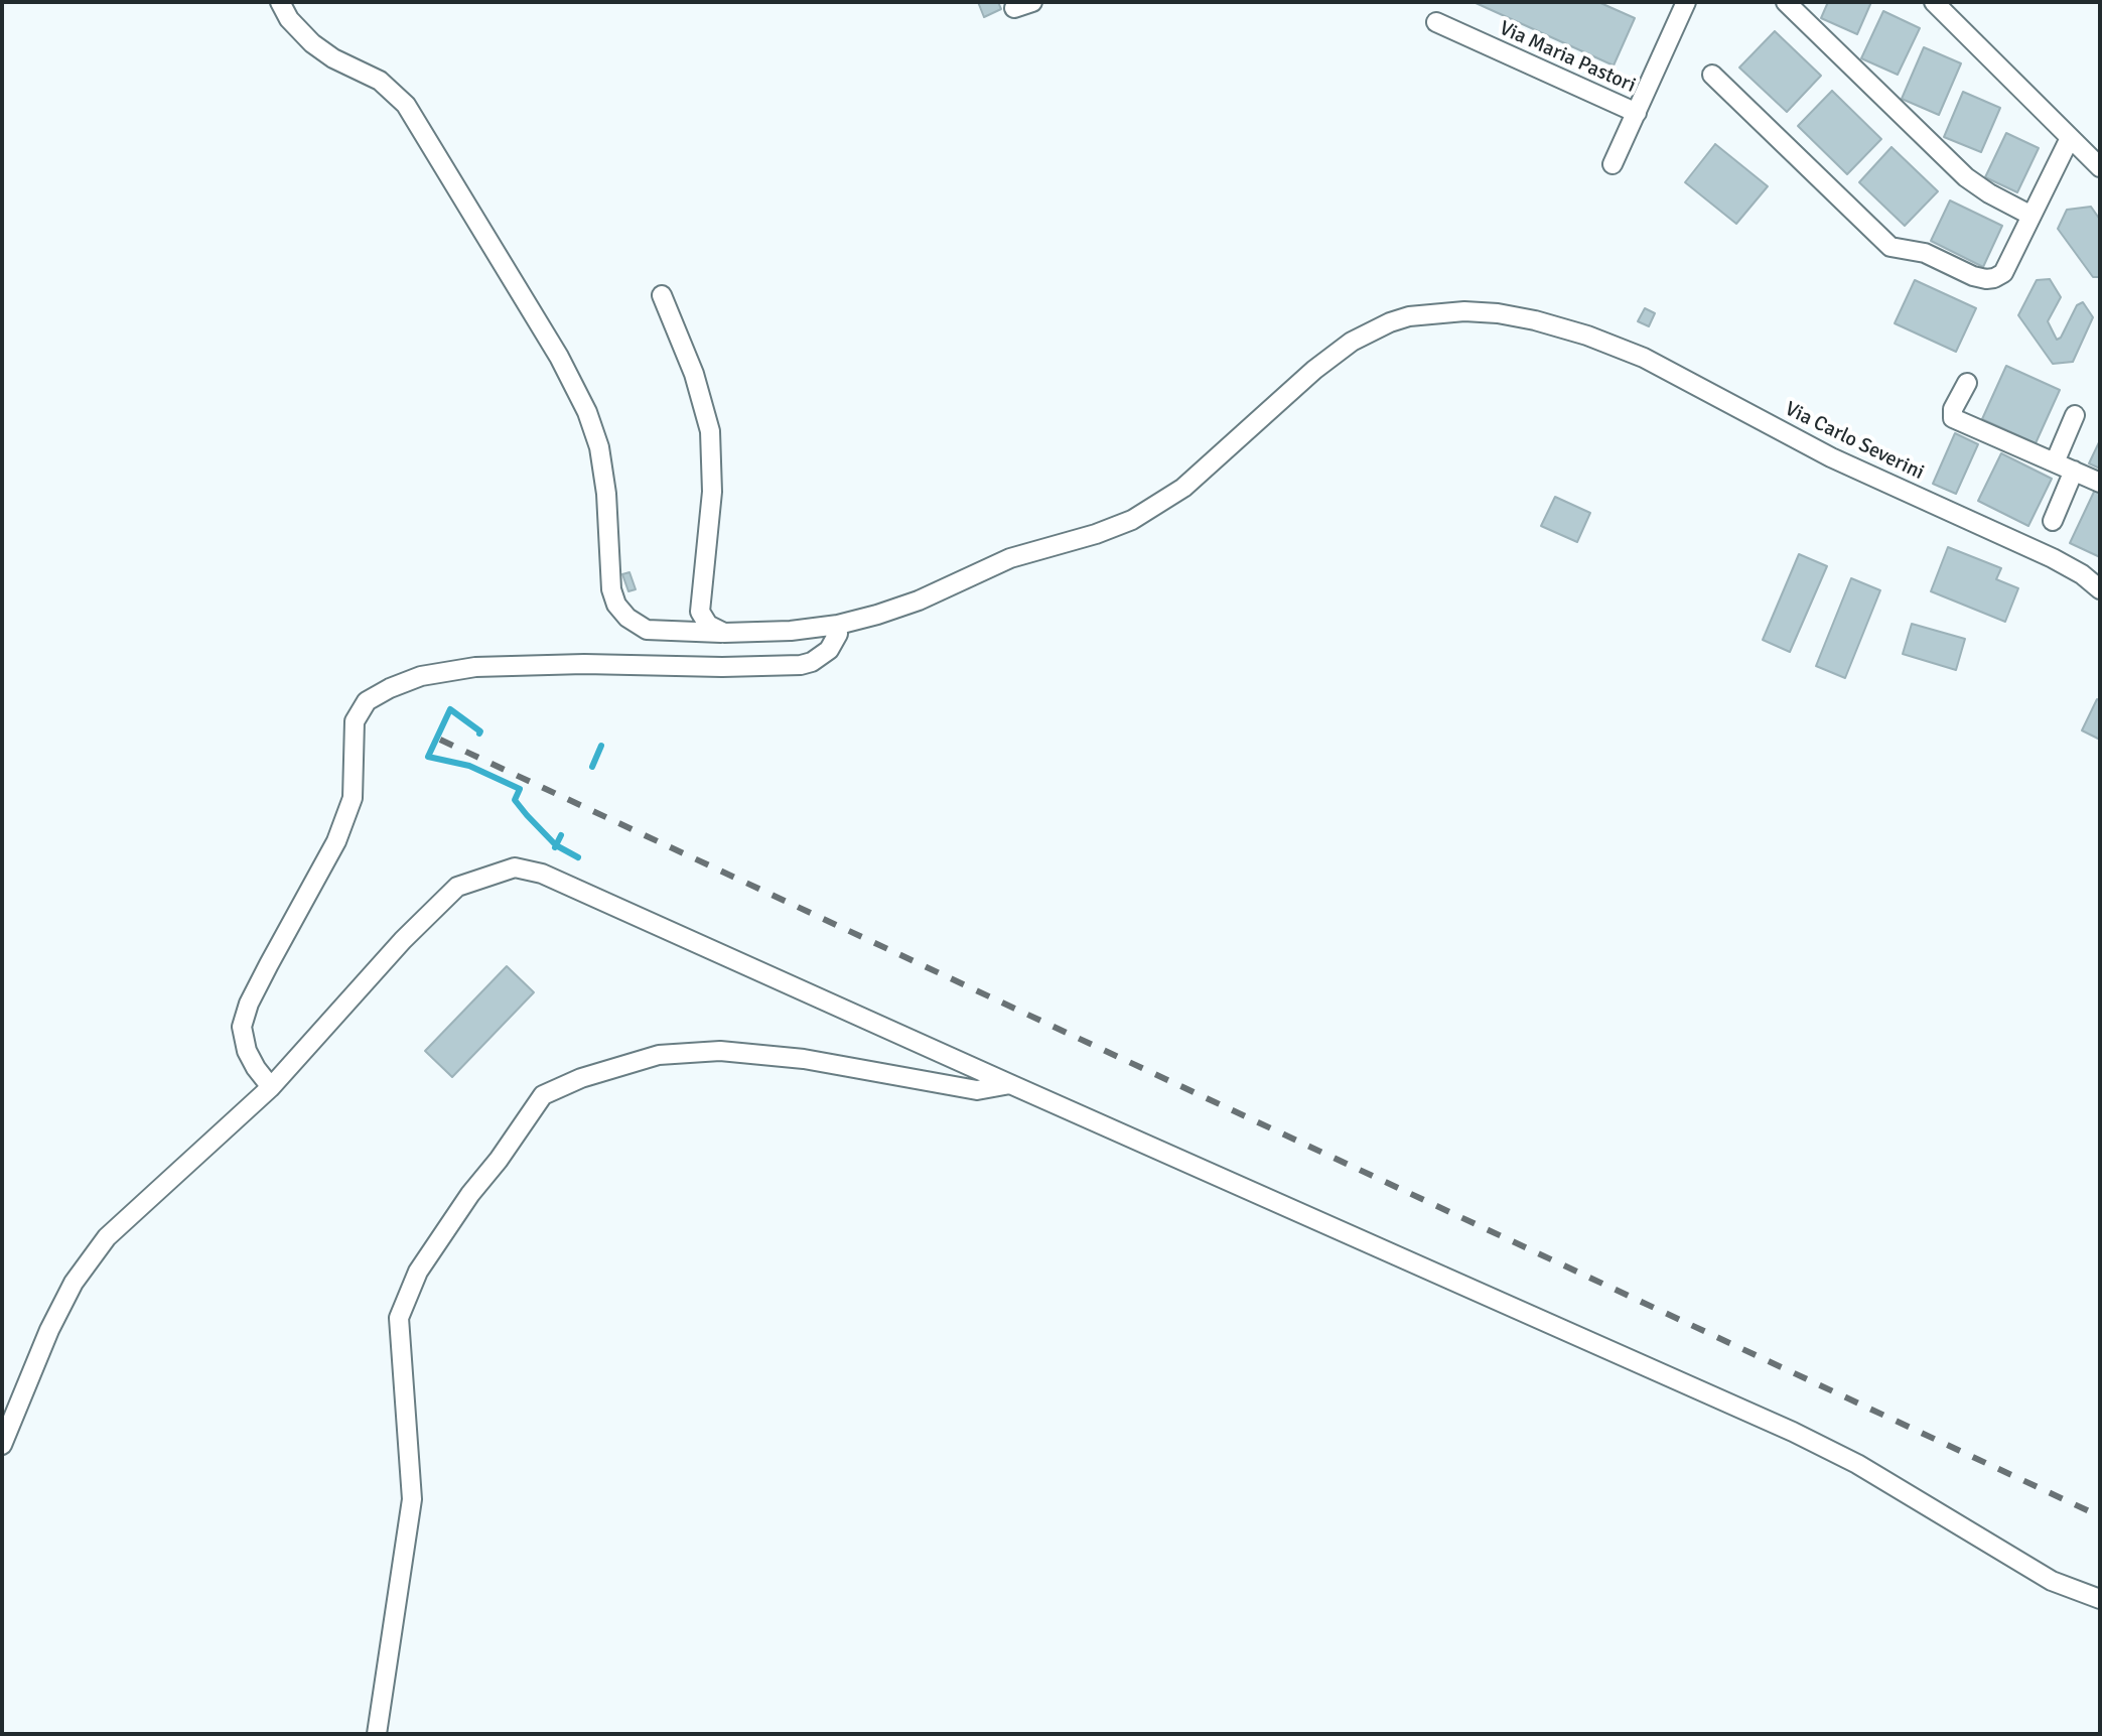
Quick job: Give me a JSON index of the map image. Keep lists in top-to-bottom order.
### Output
{
  "streets": {
    "street": ["Via Maria Pastori", "Via Carlo Severini"]
  }
}
